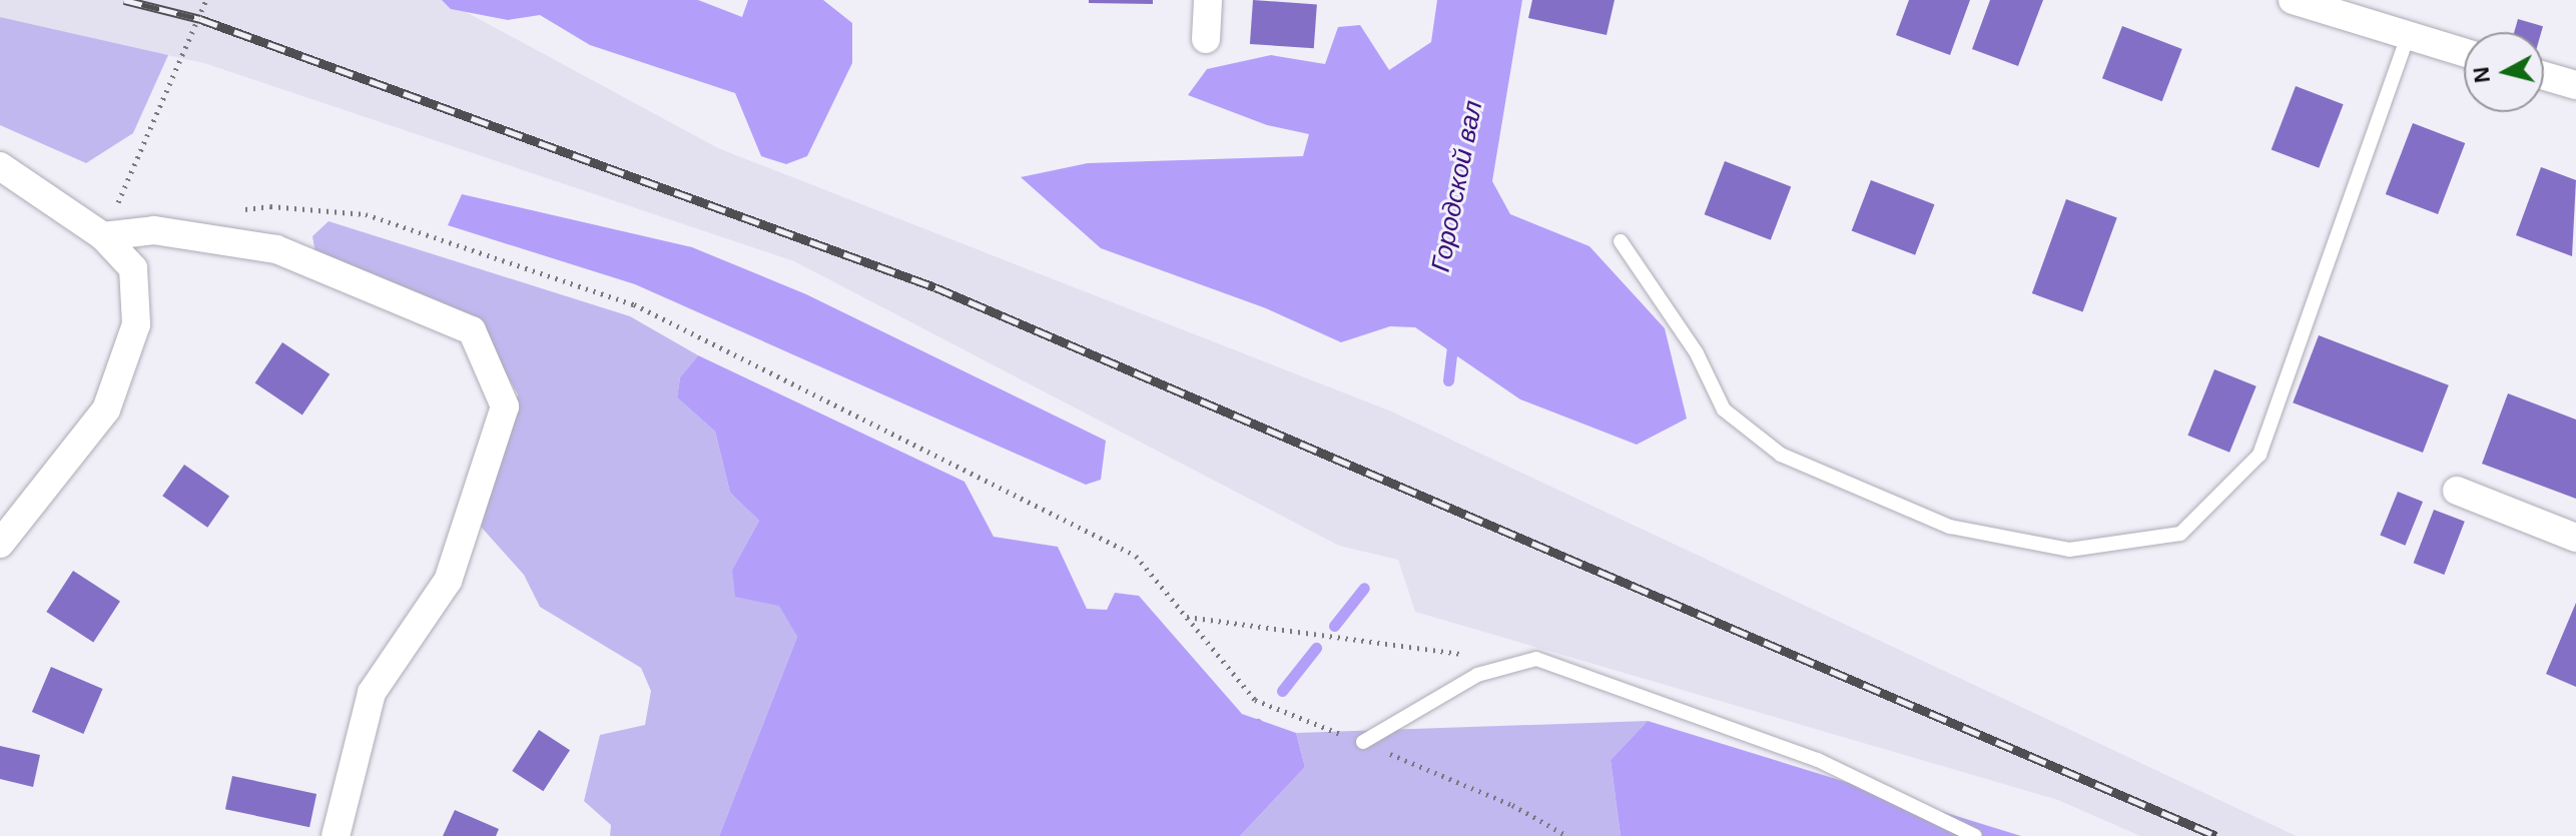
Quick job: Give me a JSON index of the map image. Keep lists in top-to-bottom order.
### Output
{
  "water": ["Городской вал"],
  "north": "left"
}
